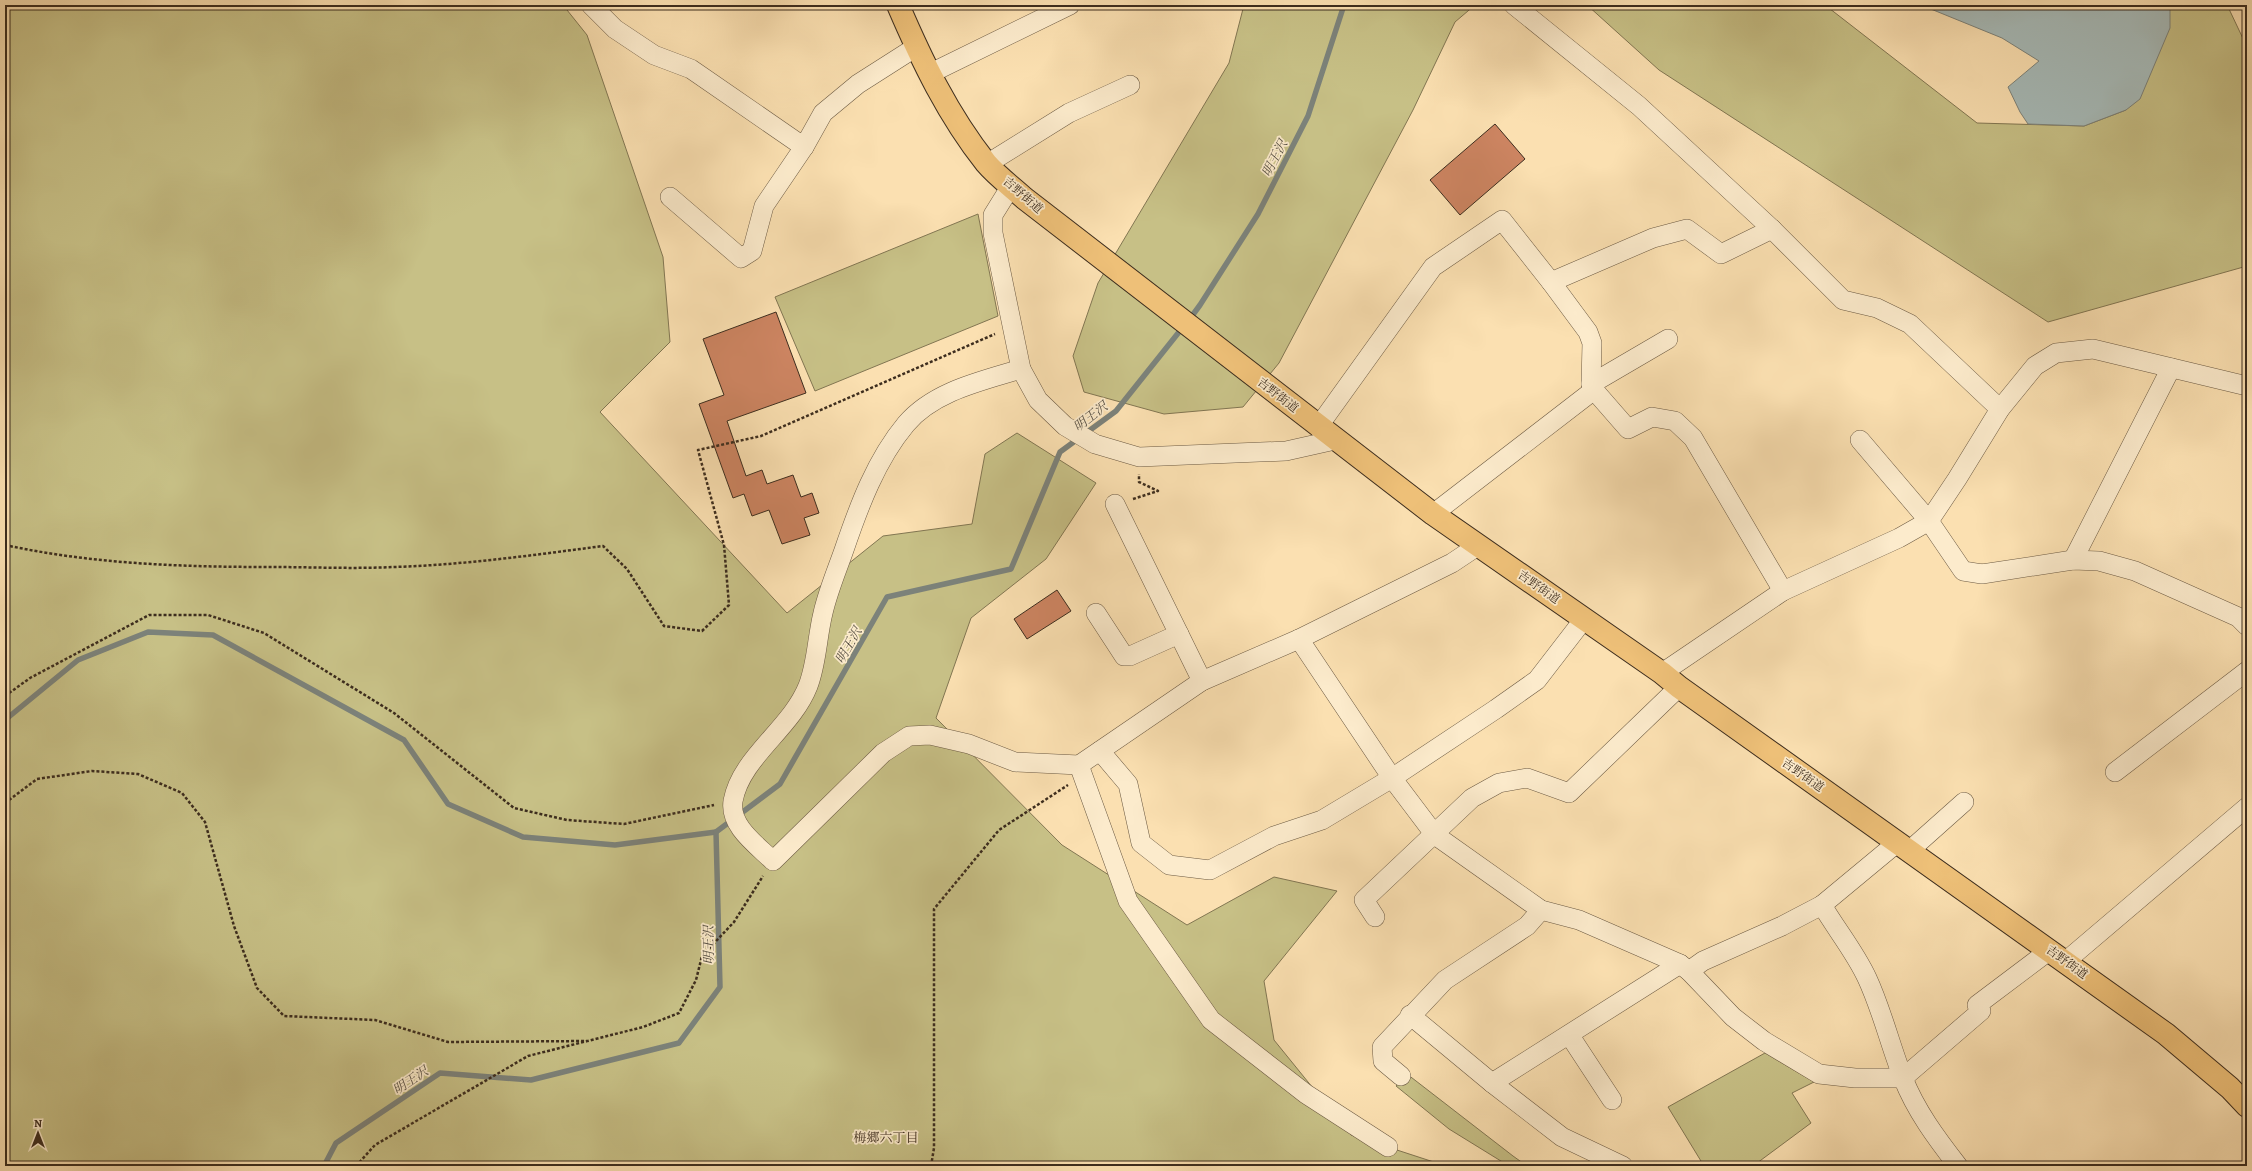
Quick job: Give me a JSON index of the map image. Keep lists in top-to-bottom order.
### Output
{
  "streets": {
    "main road": ["吉野街道"]
  },
  "districts": ["梅郷六丁目"],
  "water": ["明王沢"],
  "north": "top"
}
